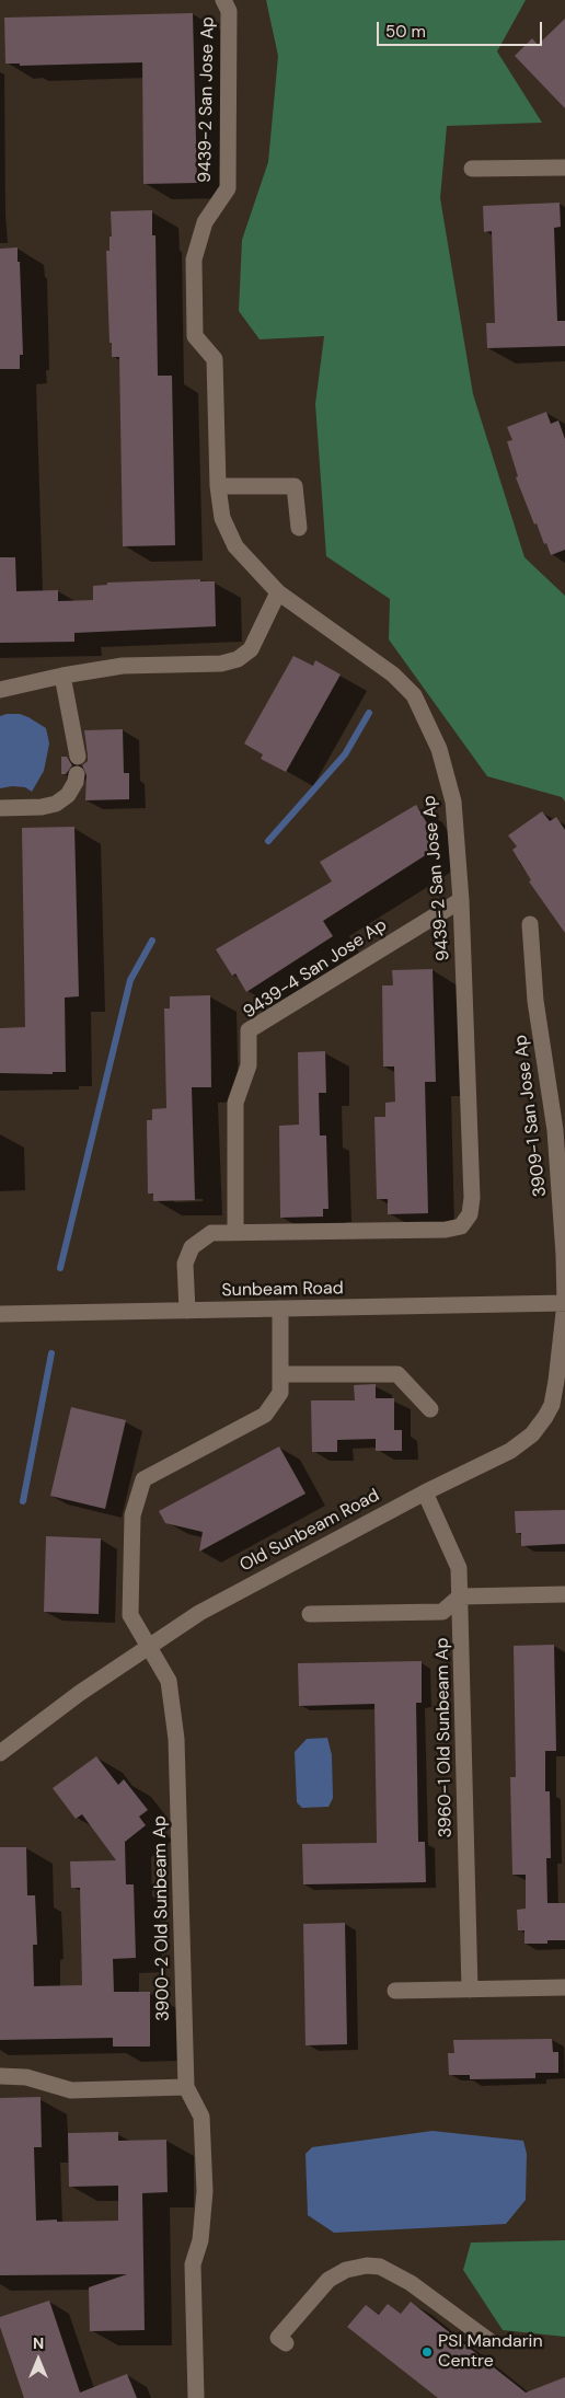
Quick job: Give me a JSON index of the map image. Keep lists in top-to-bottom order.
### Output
{
  "streets": {
    "street": [
      "9439-2 San Jose Ap",
      "9439-4 San Jose Ap",
      "3909-1 San Jose Ap",
      "Sunbeam Road",
      "Old Sunbeam Road",
      "3960-1 Old Sunbeam Ap",
      "3900-2 Old Sunbeam Ap"
    ]
  },
  "crossings": [
    ["9439-2 San Jose Ap", "9439-4 San Jose Ap"],
    ["9439-2 San Jose Ap", "Sunbeam Road"],
    ["3909-1 San Jose Ap", "Sunbeam Road"],
    ["3909-1 San Jose Ap", "Old Sunbeam Road"],
    ["Sunbeam Road", "Old Sunbeam Road"],
    ["Sunbeam Road", "3900-2 Old Sunbeam Ap"],
    ["Old Sunbeam Road", "3960-1 Old Sunbeam Ap"],
    ["Old Sunbeam Road", "3900-2 Old Sunbeam Ap"]
  ],
  "places": ["PSI Mandarin Centre"],
  "scale_bar": "50 m",
  "north": "top"
}
